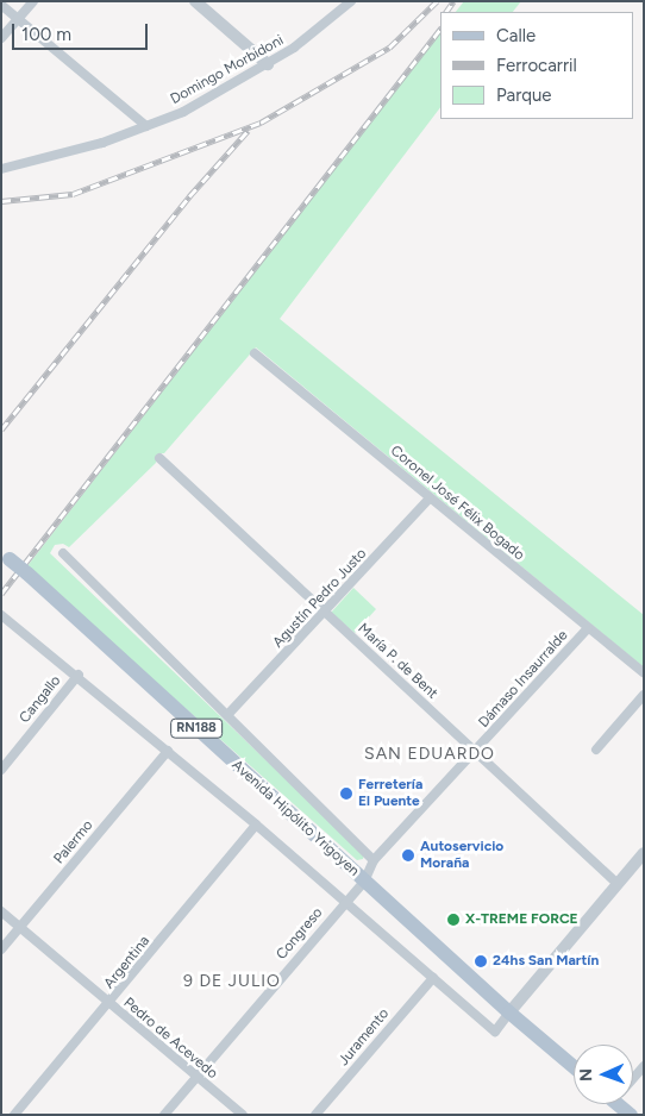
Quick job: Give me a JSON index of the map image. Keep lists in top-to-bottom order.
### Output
{
  "streets": {
    "main road": ["RN188", "Avenida Hipólito Yrigoyen"],
    "street": [
      "Domingo Morbidoni",
      "Coronel José Félix Bogado",
      "Agustín Pedro Justo",
      "María P. de Bent",
      "Dámaso Insaurralde",
      "Cangallo",
      "Palermo",
      "Congreso",
      "Argentina",
      "Juramento",
      "Pedro de Acevedo"
    ]
  },
  "crossings": [
    ["Coronel José Félix Bogado", "Agustín Pedro Justo"],
    ["Coronel José Félix Bogado", "Dámaso Insaurralde"],
    ["Agustín Pedro Justo", "María P. de Bent"],
    ["Agustín Pedro Justo", "Avenida Hipólito Yrigoyen"],
    ["María P. de Bent", "Dámaso Insaurralde"],
    ["Dámaso Insaurralde", "Avenida Hipólito Yrigoyen"],
    ["Dámaso Insaurralde", "Congreso"],
    ["Cangallo", "Avenida Hipólito Yrigoyen"],
    ["Avenida Hipólito Yrigoyen", "Palermo"],
    ["Avenida Hipólito Yrigoyen", "Congreso"],
    ["Avenida Hipólito Yrigoyen", "Argentina"],
    ["Avenida Hipólito Yrigoyen", "Juramento"],
    ["Palermo", "Pedro de Acevedo"],
    ["Congreso", "Pedro de Acevedo"],
    ["Argentina", "Pedro de Acevedo"]
  ],
  "districts": ["SAN EDUARDO", "9 DE JULIO"],
  "places": [
    "Ferretería El Puente",
    "Autoservicio Moraña",
    "X-TREME FORCE",
    "24hs San Martín"
  ],
  "legend": ["Calle", "Ferrocarril", "Parque"],
  "scale_bar": "100 m",
  "north": "left"
}
